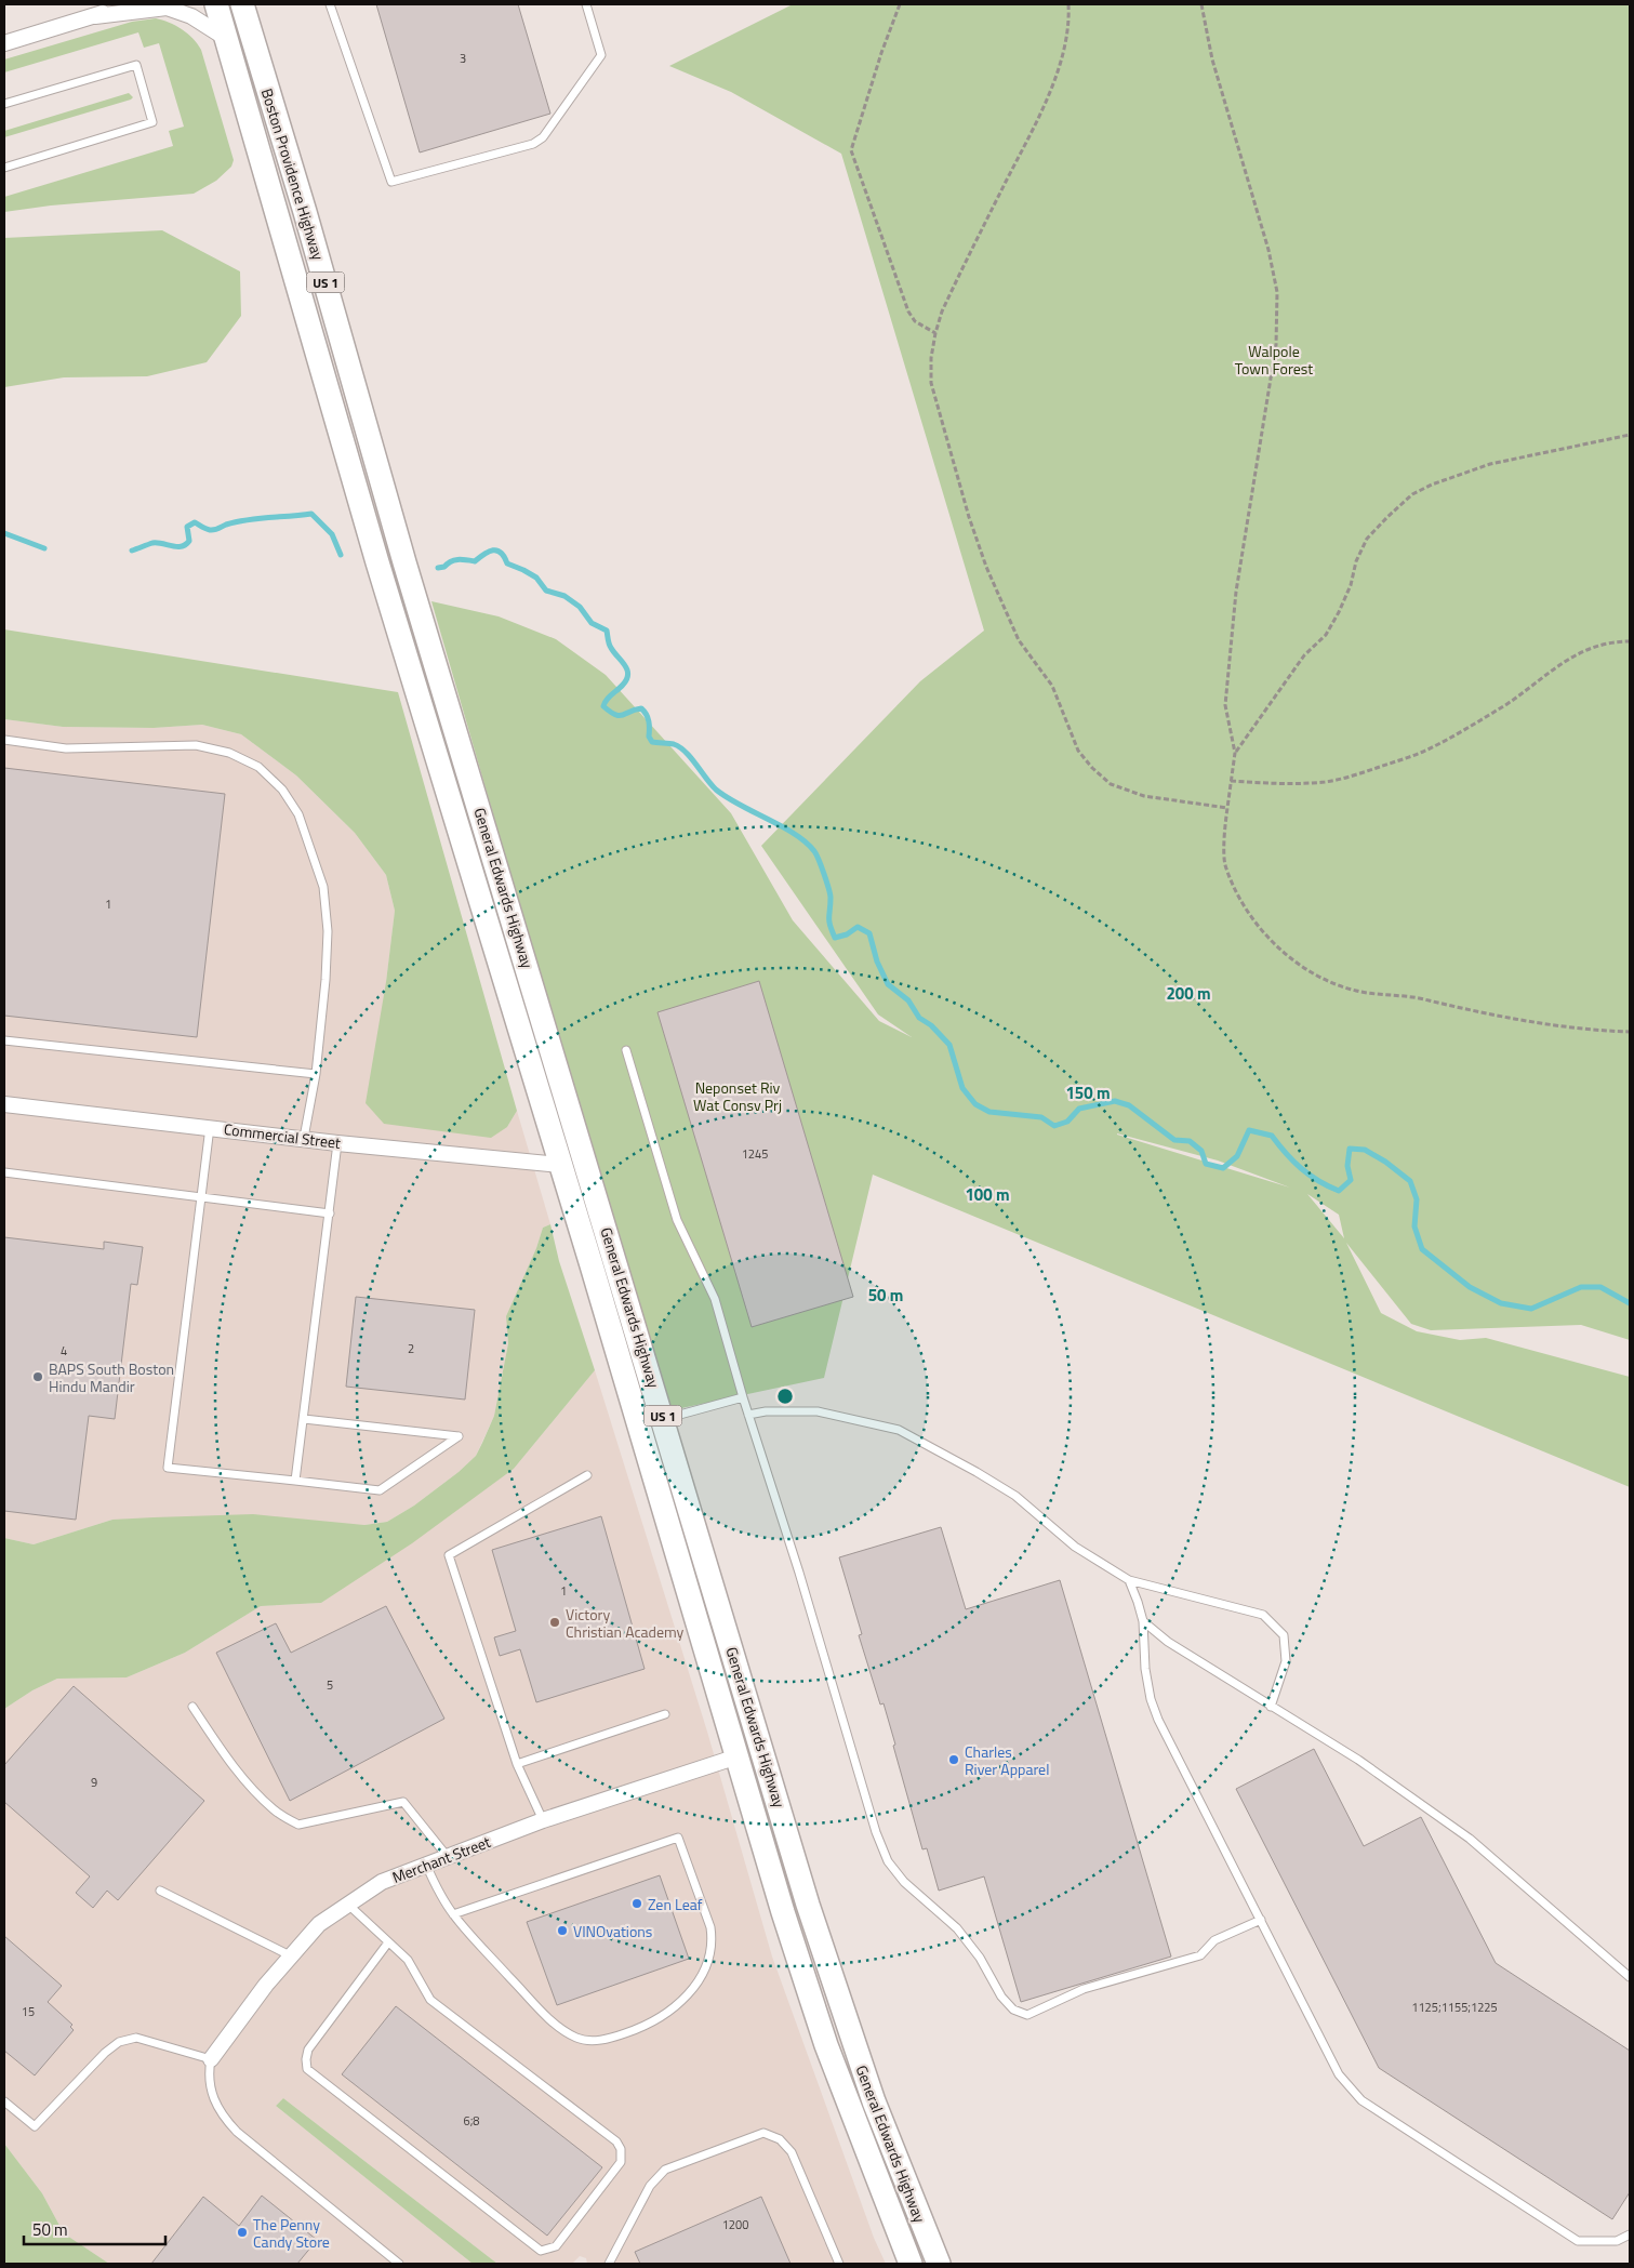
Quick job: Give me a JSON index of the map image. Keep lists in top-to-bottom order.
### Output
{
  "streets": {
    "main road": ["Boston Providence Highway", "US 1", "General Edwards Highway"],
    "street": ["Commercial Street", "Merchant Street"]
  },
  "crossings": [
    ["Boston Providence Highway", "General Edwards Highway"],
    ["General Edwards Highway", "Commercial Street"],
    ["General Edwards Highway", "Merchant Street"]
  ],
  "parks": ["Walpole Town Forest", "Neponset Riv Wat Consv Prj"],
  "places": [
    "BAPS South Boston Hindu Mandir",
    "Victory Christian Academy",
    "Charles River Apparel",
    "Zen Leaf",
    "VINOvations",
    "The Penny Candy Store"
  ],
  "house_numbers": [
    "3",
    "1",
    "1245",
    "2",
    "4",
    "1",
    "5",
    "9",
    "1125;1155;1225",
    "15",
    "6;8",
    "1200"
  ],
  "scale_bar": "50 m",
  "rings": [
    "200 m",
    "150 m",
    "100 m",
    "50 m"
  ]
}
